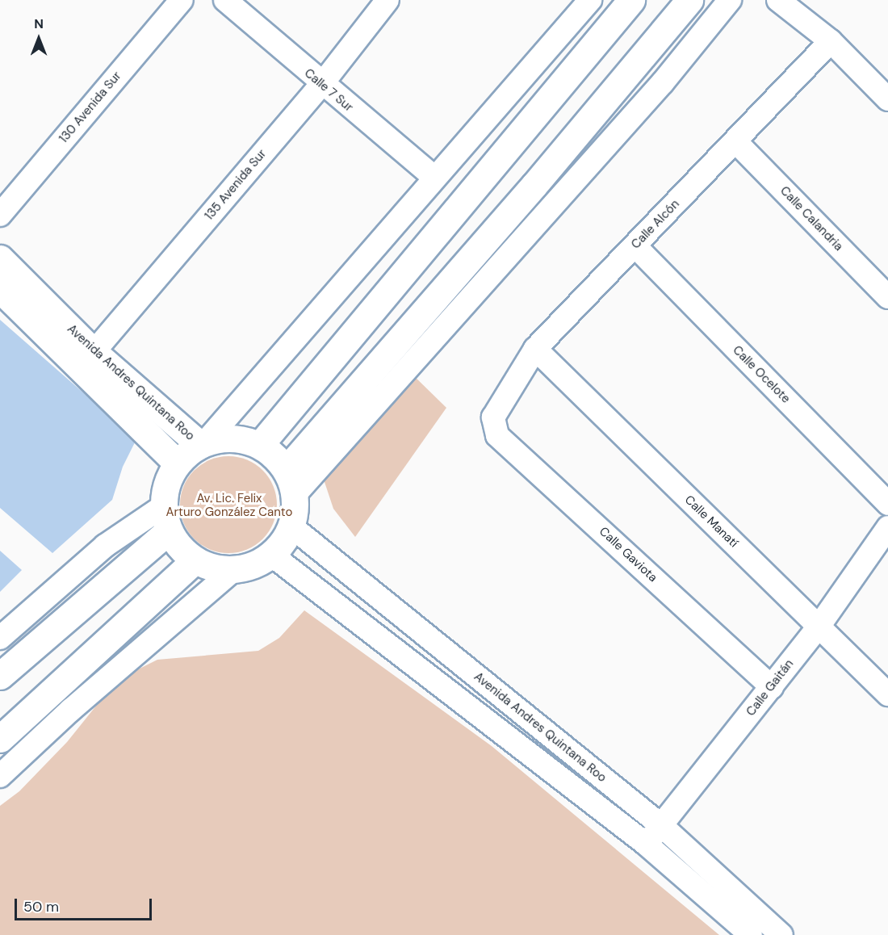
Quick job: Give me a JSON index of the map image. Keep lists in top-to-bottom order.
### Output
{
  "streets": {
    "main road": ["Avenida Andres Quintana Roo"],
    "street": [
      "Calle 7 Sur",
      "130 Avenida Sur",
      "135 Avenida Sur",
      "Calle Calandria",
      "Calle Alcón",
      "Calle Ocelote",
      "Calle Manatí",
      "Calle Gaviota",
      "Calle Gaitán"
    ]
  },
  "crossings": [
    ["Calle 7 Sur", "135 Avenida Sur"],
    ["135 Avenida Sur", "Avenida Andres Quintana Roo"],
    ["Calle Calandria", "Calle Alcón"],
    ["Calle Alcón", "Calle Ocelote"],
    ["Calle Alcón", "Calle Manatí"],
    ["Calle Alcón", "Calle Gaviota"],
    ["Avenida Andres Quintana Roo", "Calle Gaitán"],
    ["Calle Manatí", "Calle Gaitán"],
    ["Calle Gaviota", "Calle Gaitán"]
  ],
  "parks": ["Av. Lic. Felix Arturo González Canto"],
  "scale_bar": "50 m",
  "north": "top"
}
